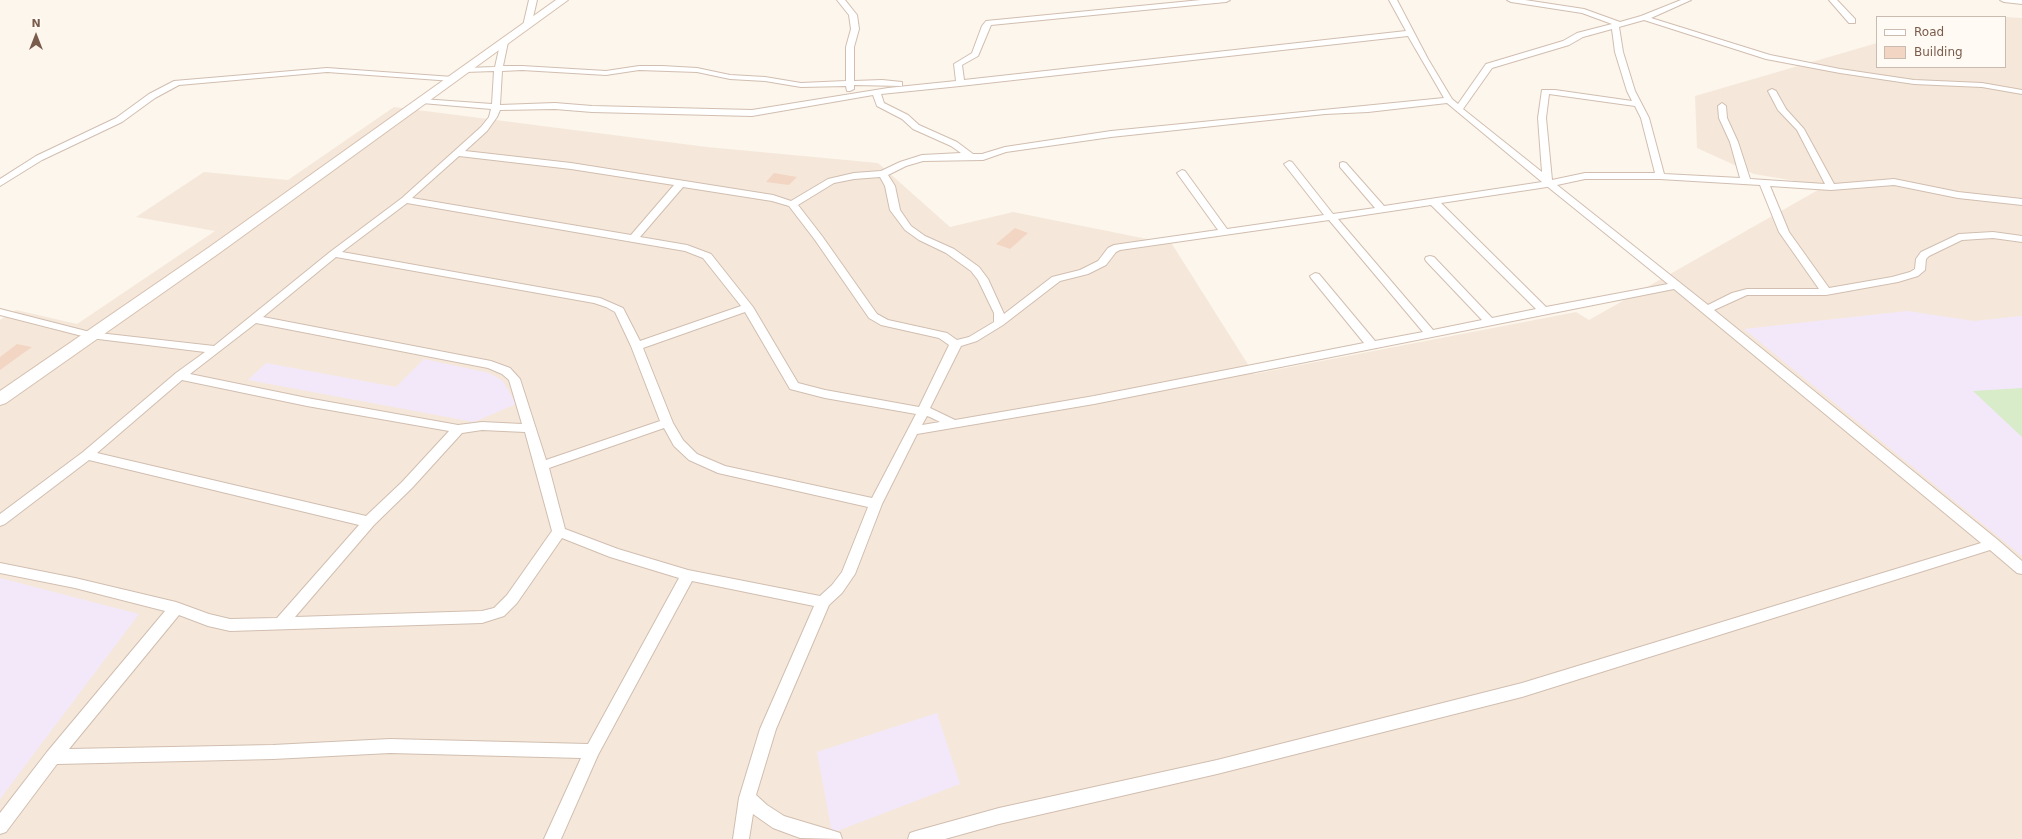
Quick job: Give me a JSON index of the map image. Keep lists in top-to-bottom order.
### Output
{
  "legend": ["Road", "Building"],
  "north": "top"
}
